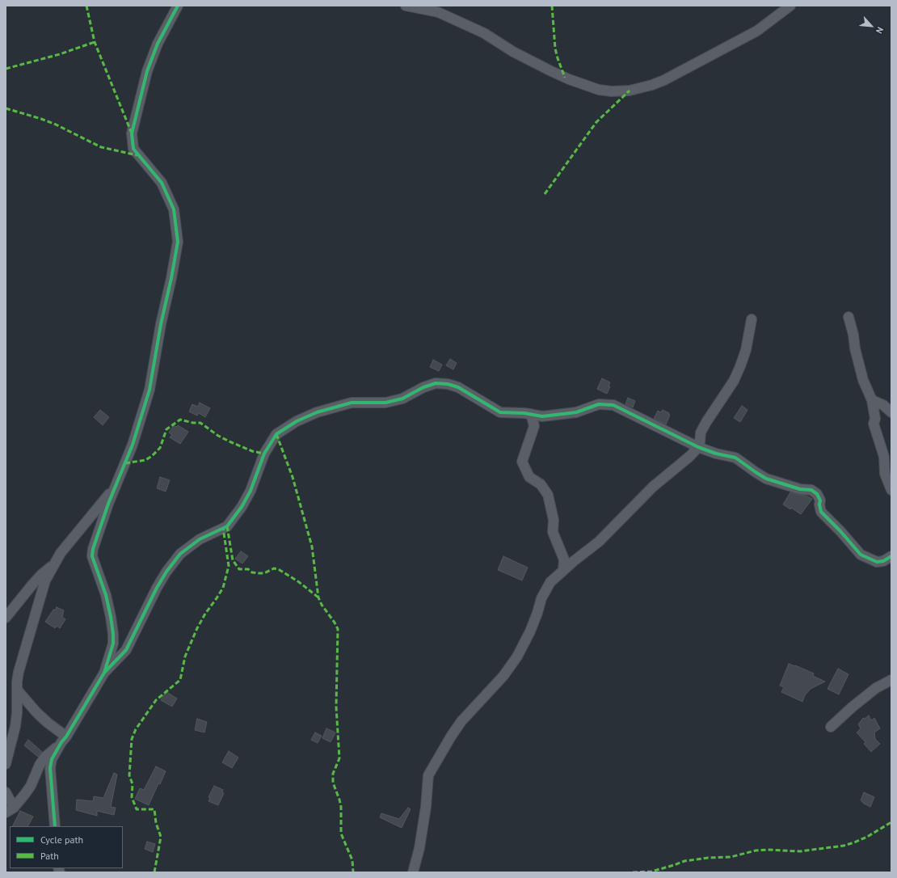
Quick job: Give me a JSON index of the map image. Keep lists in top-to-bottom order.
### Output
{
  "legend": ["Cycle path", "Path"],
  "north": "bottom right"
}
